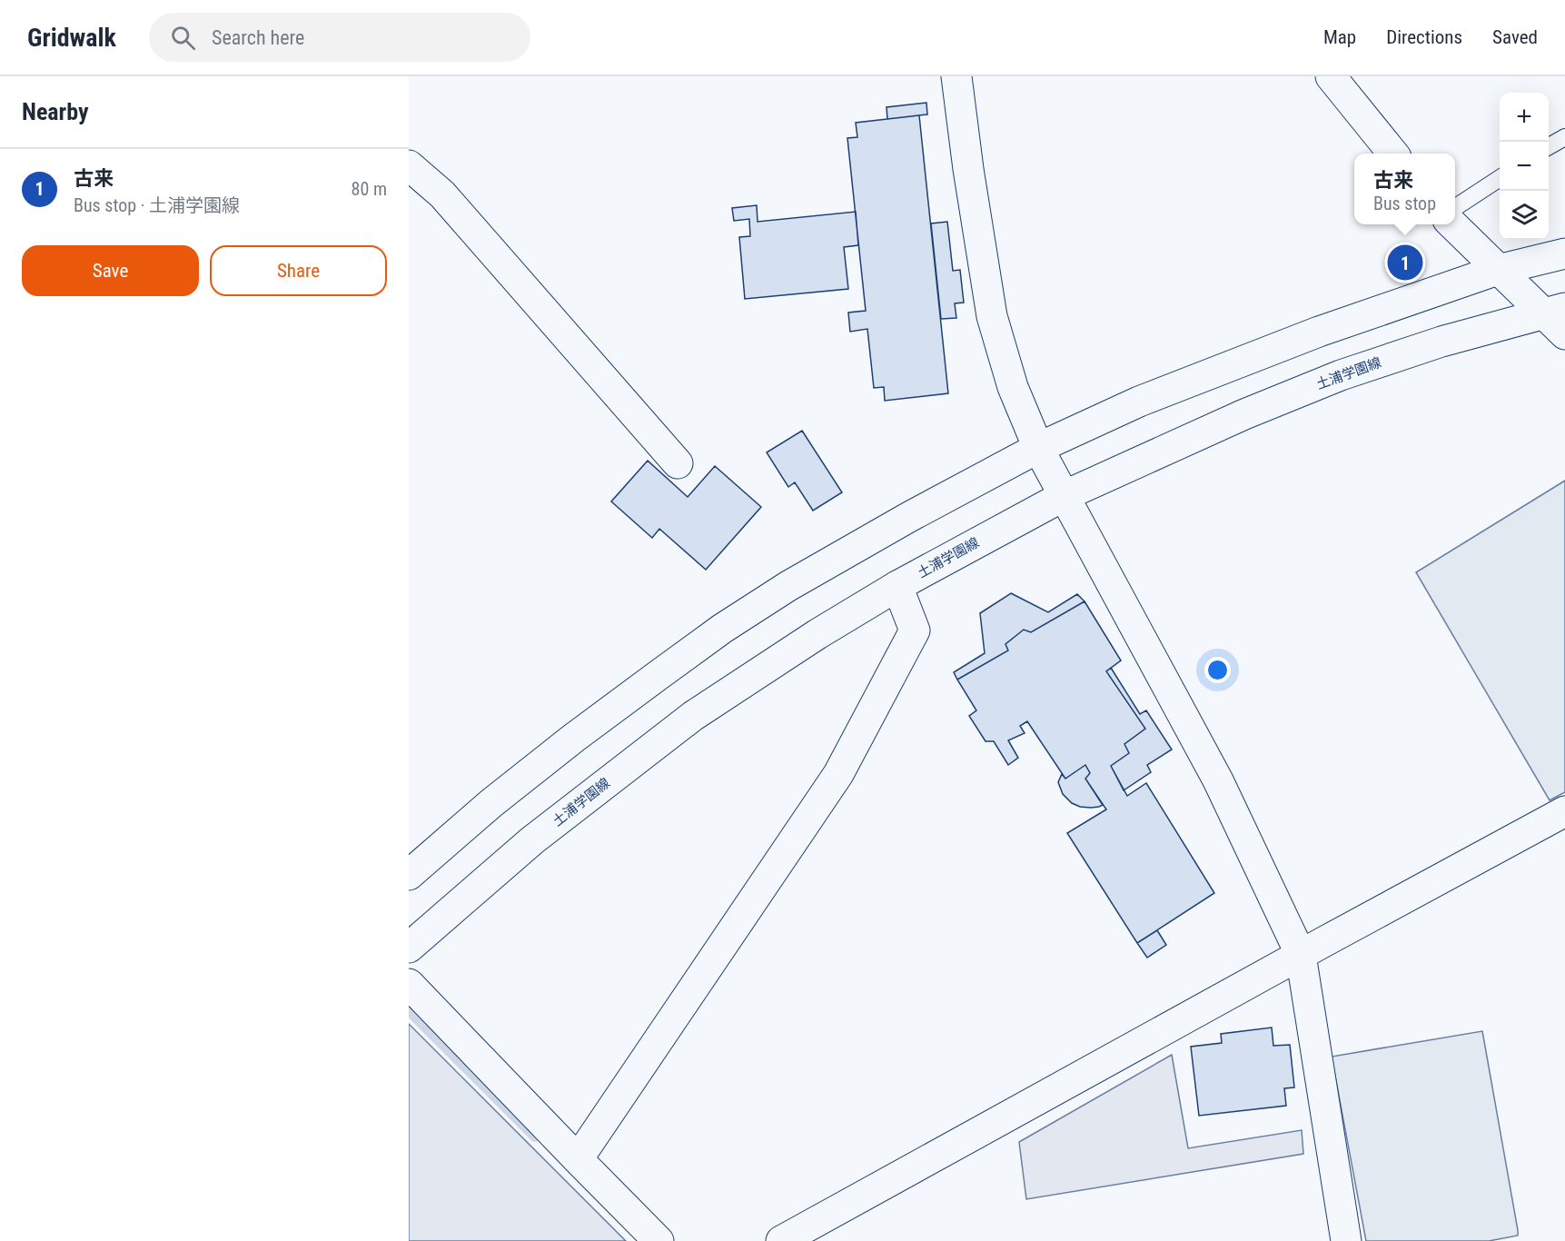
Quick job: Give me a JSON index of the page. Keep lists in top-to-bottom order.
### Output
{
  "streets": {
    "street": ["土浦学園線"]
  },
  "page": {
    "header": "Gridwalk",
    "search": "Search here",
    "nav": ["Map", "Directions", "Saved"],
    "heading": "Nearby",
    "map_buttons": ["+", "−"],
    "list": [
      {
        "mark": "1",
        "name": "古来",
        "note": "Bus stop · 土浦学園線",
        "value": "80 m"
      }
    ],
    "popup": ["古来", "Bus stop"],
    "buttons": ["Save", "Share"],
    "pins": "1"
  }
}
